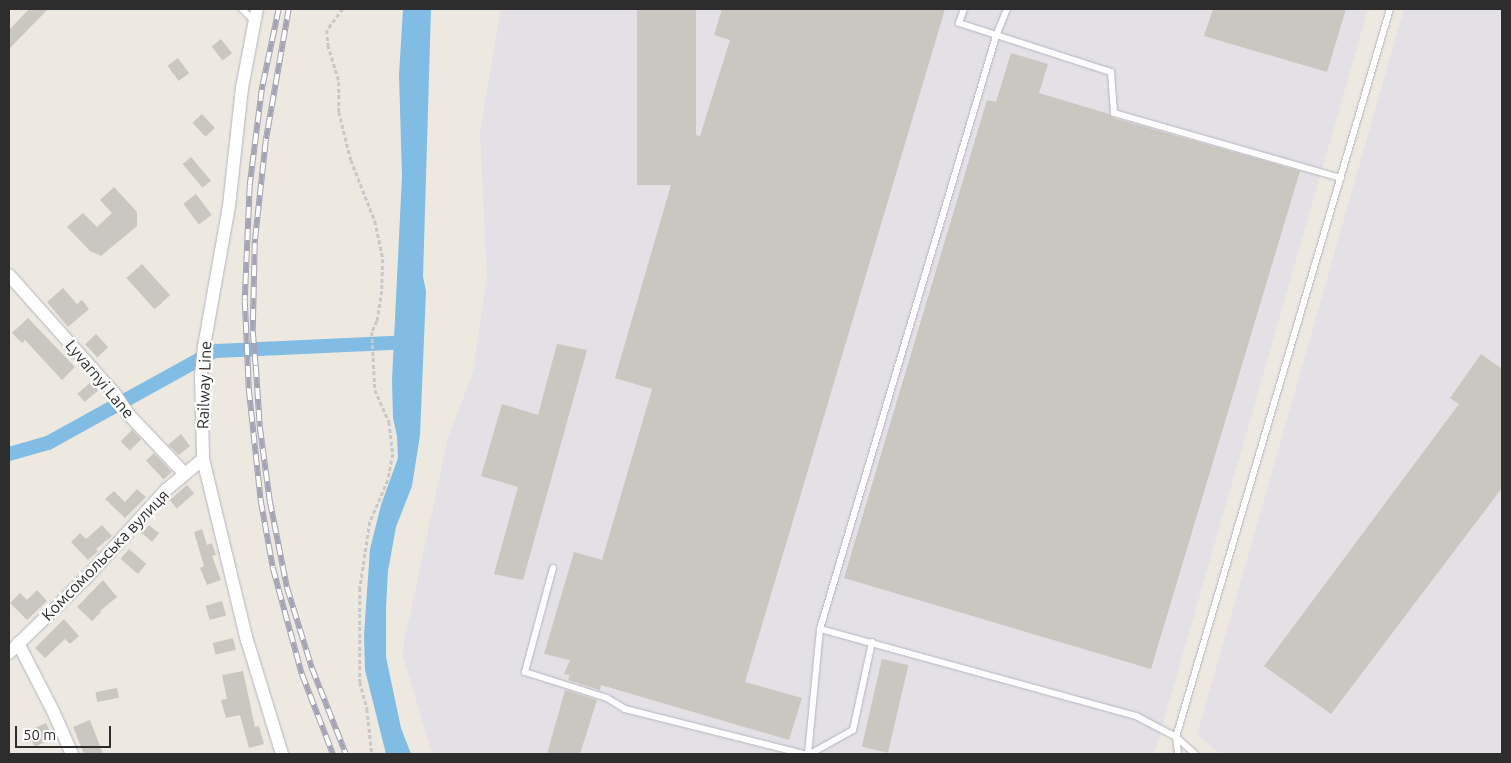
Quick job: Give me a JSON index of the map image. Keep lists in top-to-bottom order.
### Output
{
  "streets": {
    "street": ["Lyvarnyi Lane", "Railway Line", "Комсомольська вулиця"]
  },
  "crossings": [
    ["Lyvarnyi Lane", "Комсомольська вулиця"],
    ["Railway Line", "Комсомольська вулиця"]
  ],
  "scale_bar": "50 m"
}
